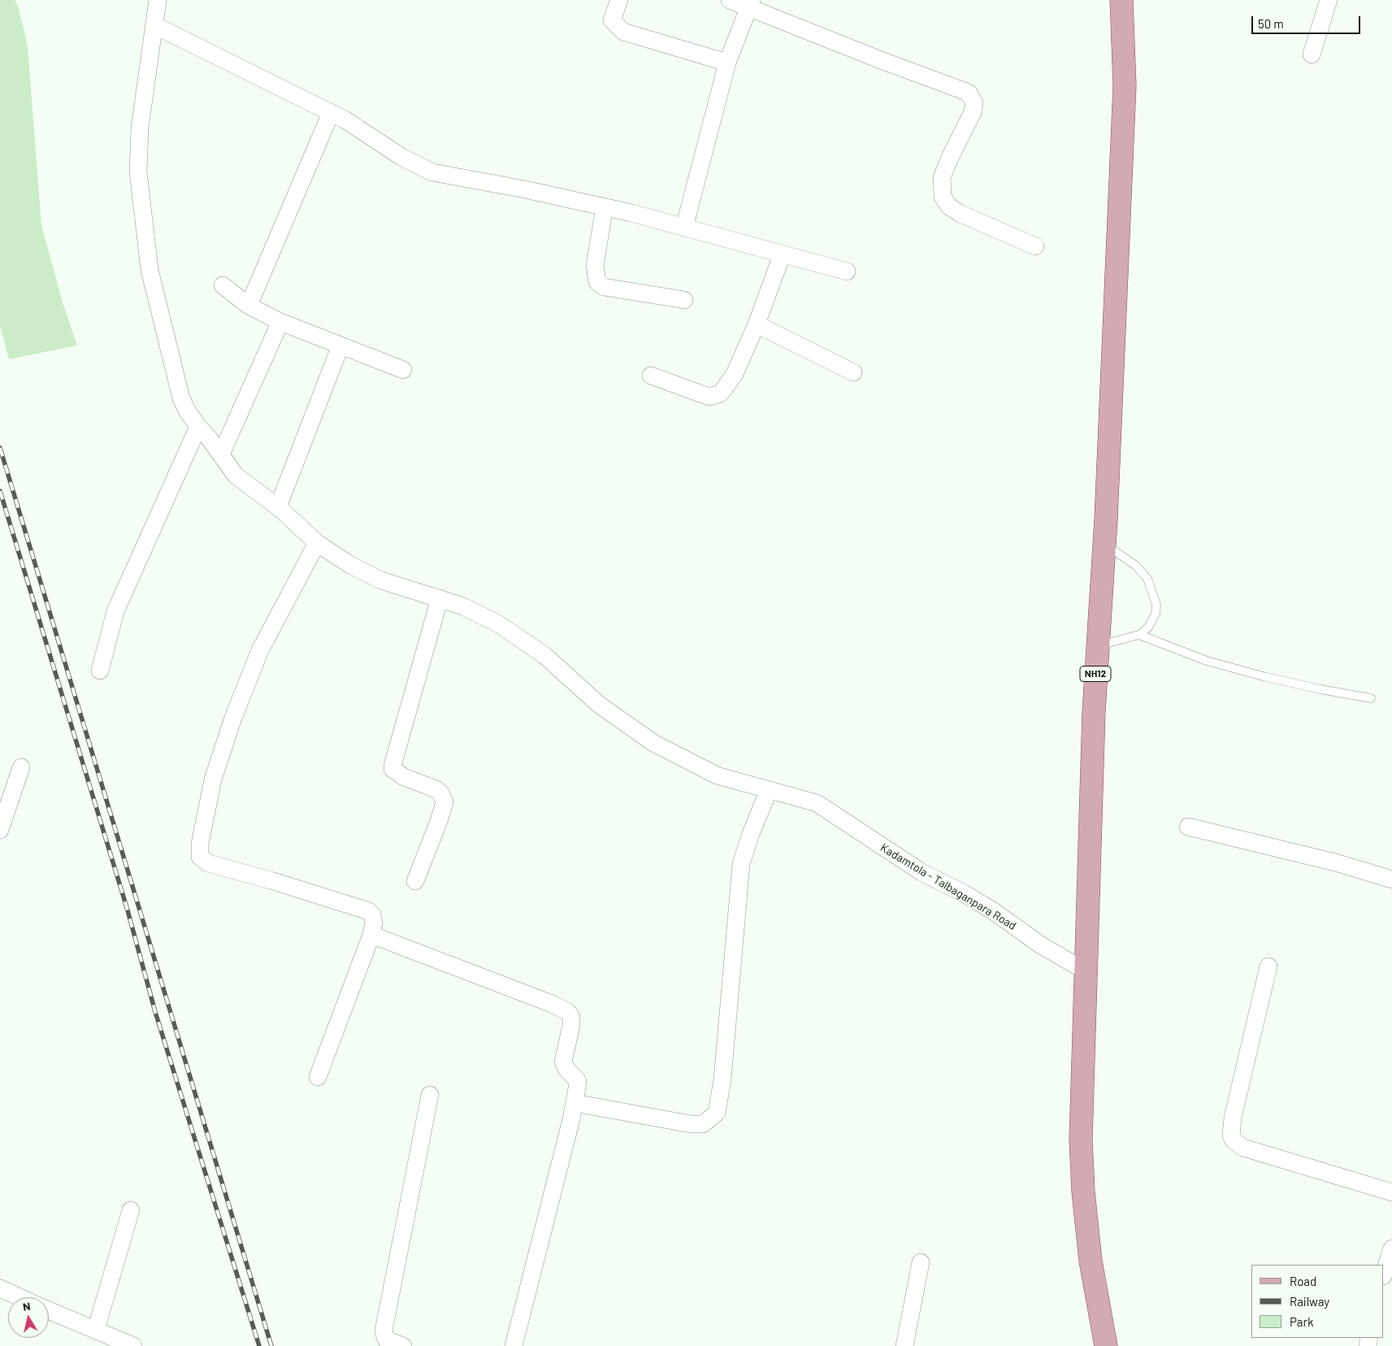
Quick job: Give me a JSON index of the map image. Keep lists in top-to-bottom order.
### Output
{
  "streets": {
    "main road": ["NH12"],
    "street": ["Kadamtola - Talbaganpara Road"]
  },
  "crossings": [
    ["NH12", "Kadamtola - Talbaganpara Road"]
  ],
  "legend": ["Road", "Railway", "Park"],
  "scale_bar": "50 m",
  "north": "top"
}
